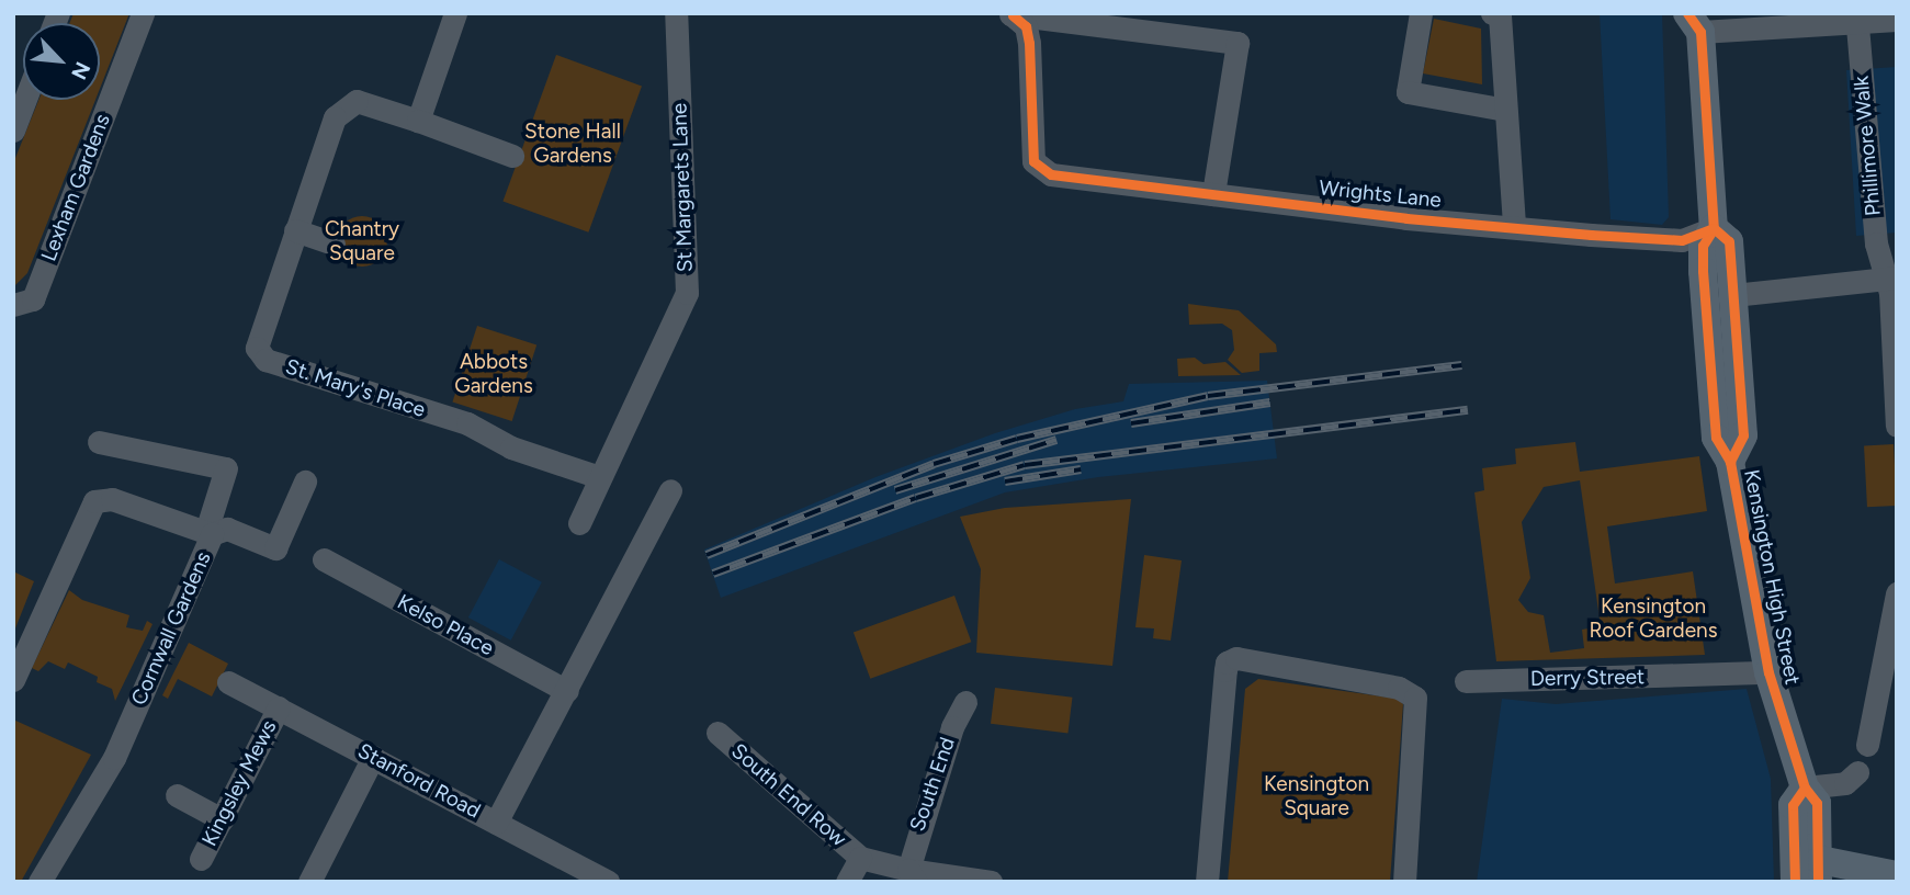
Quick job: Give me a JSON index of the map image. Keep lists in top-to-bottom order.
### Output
{
  "streets": {
    "main road": ["Kensington High Street"],
    "street": [
      "Phillimore Walk",
      "Lexham Gardens",
      "St Margarets Lane",
      "Wrights Lane",
      "St. Mary's Place",
      "Kelso Place",
      "Cornwall Gardens",
      "Derry Street",
      "Stanford Road",
      "Kingsley Mews",
      "South End",
      "South End Row"
    ]
  },
  "crossings": [
    ["St Margarets Lane", "St. Mary's Place"],
    ["Wrights Lane", "Kensington High Street"],
    ["Kensington High Street", "Derry Street"],
    ["Stanford Road", "Kingsley Mews"]
  ],
  "parks": [
    "Stone Hall Gardens",
    "Chantry Square",
    "Abbots Gardens",
    "Kensington Roof Gardens",
    "Kensington Square"
  ],
  "north": "bottom right"
}
